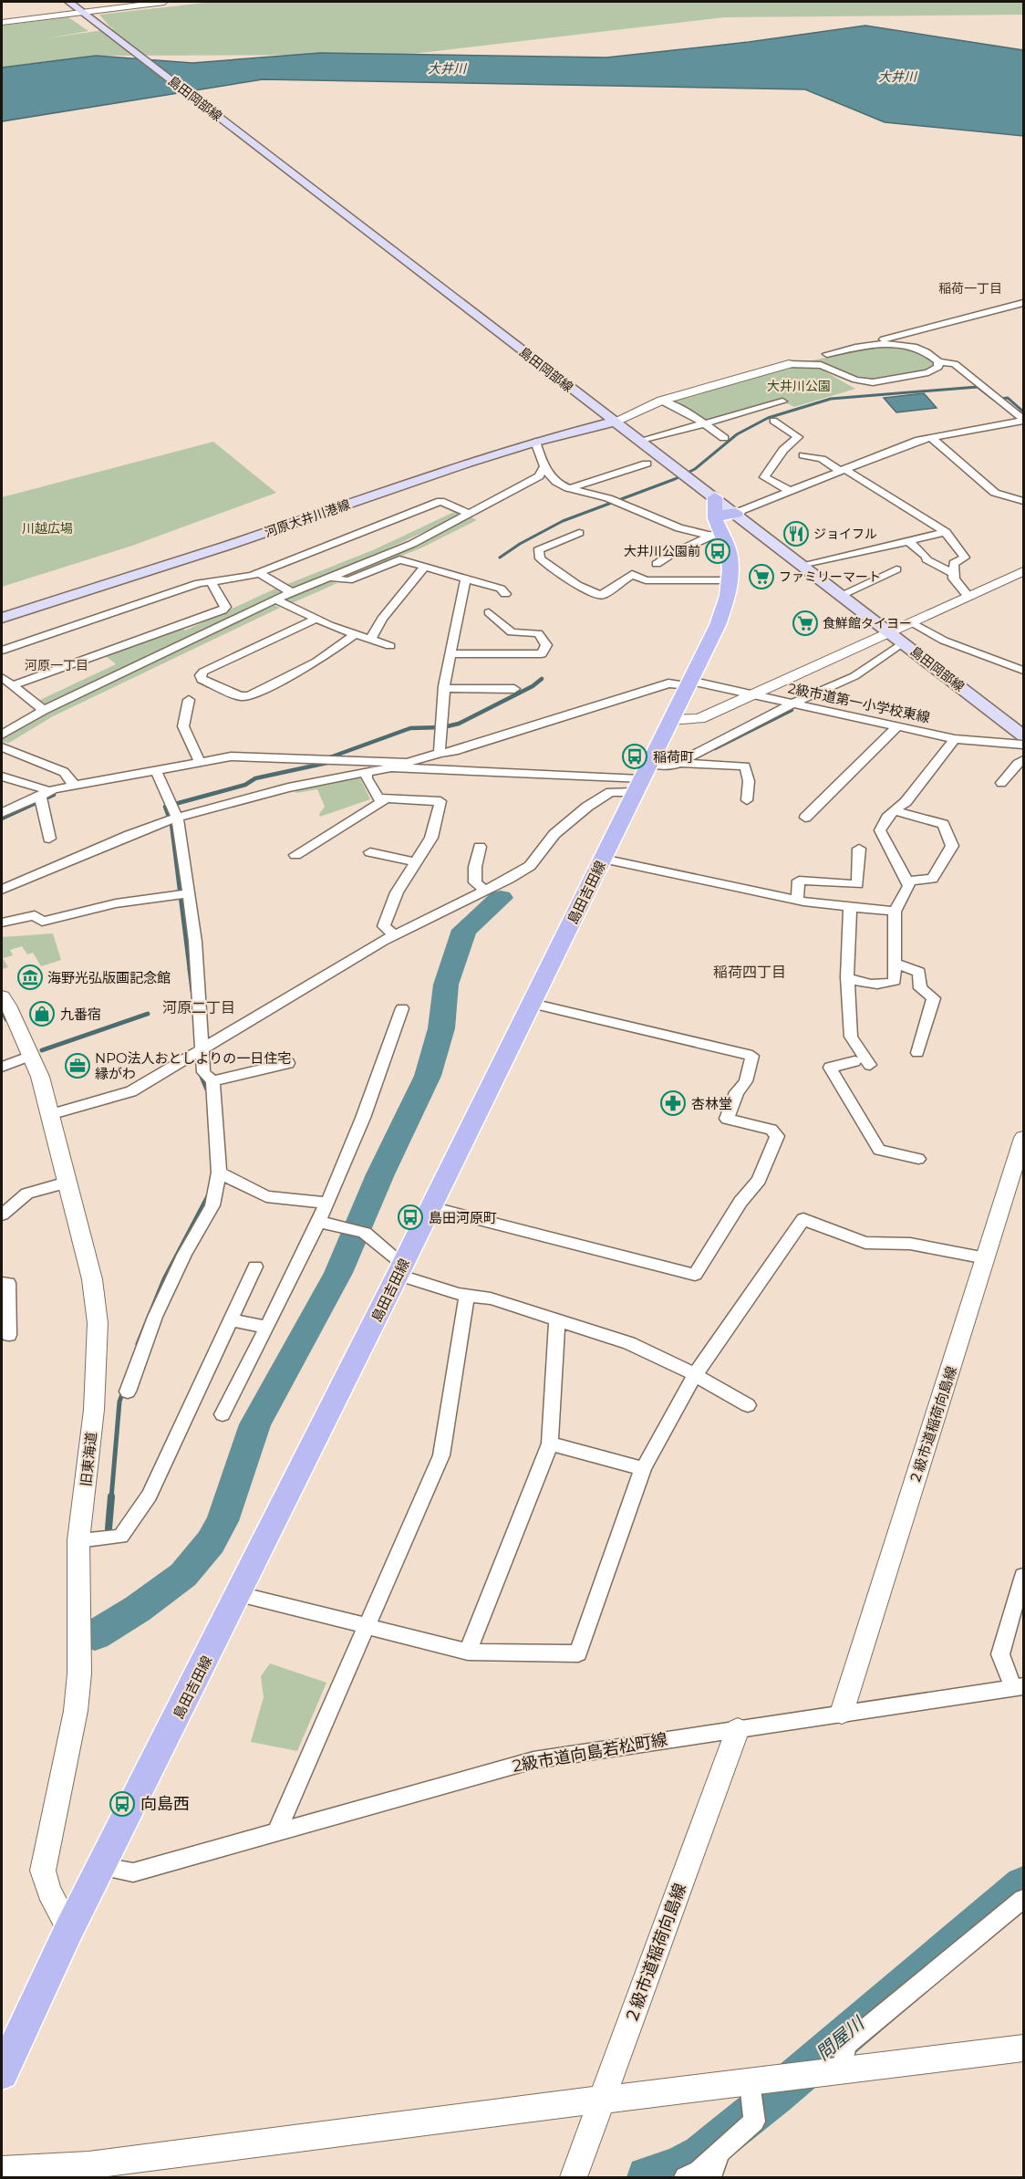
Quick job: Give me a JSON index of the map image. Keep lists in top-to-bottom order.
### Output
{
  "streets": {
    "main road": ["島田岡部線", "河原大井川港線", "島田吉田線"],
    "street": [
      "2級市道第一小学校東線",
      "２級市道稲荷向島線",
      "旧東海道",
      "2級市道向島若松町線"
    ]
  },
  "crossings": [
    ["島田岡部線", "河原大井川港線"],
    ["島田岡部線", "島田吉田線"],
    ["2級市道第一小学校東線", "島田吉田線"],
    ["島田吉田線", "旧東海道"],
    ["島田吉田線", "2級市道向島若松町線"],
    ["２級市道稲荷向島線", "2級市道向島若松町線"]
  ],
  "districts": [
    "稲荷一丁目",
    "河原一丁目",
    "稲荷四丁目",
    "河原二丁目"
  ],
  "water": ["大井川", "問屋川"],
  "parks": ["大井川公園", "川越広場"],
  "places": {
    "restaurant": ["ジョイフル"],
    "bus stop": [
      "大井川公園前",
      "稲荷町",
      "島田河原町",
      "向島西"
    ],
    "supermarket": ["ファミリーマート", "食鮮館タイヨー"],
    "museum": ["海野光弘版画記念館"],
    "shop": ["九番宿"],
    "office": ["NPO法人おとしよりの一日住宅 縁がわ"],
    "pharmacy": ["杏林堂"]
  }
}
